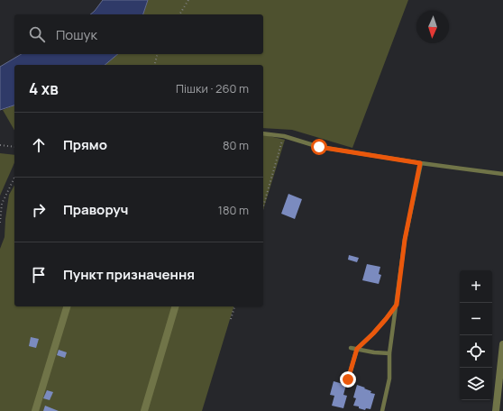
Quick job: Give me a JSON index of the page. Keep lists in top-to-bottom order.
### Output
{
  "north": "bottom",
  "page": {
    "search": "Пошук",
    "heading": ["4 хв", "Пішки · 260 m"],
    "list": [
      ["Прямо", "80 m"],
      ["Праворуч", "180 m"],
      "Пункт призначення"
    ],
    "map_buttons": ["+", "−"]
  }
}
